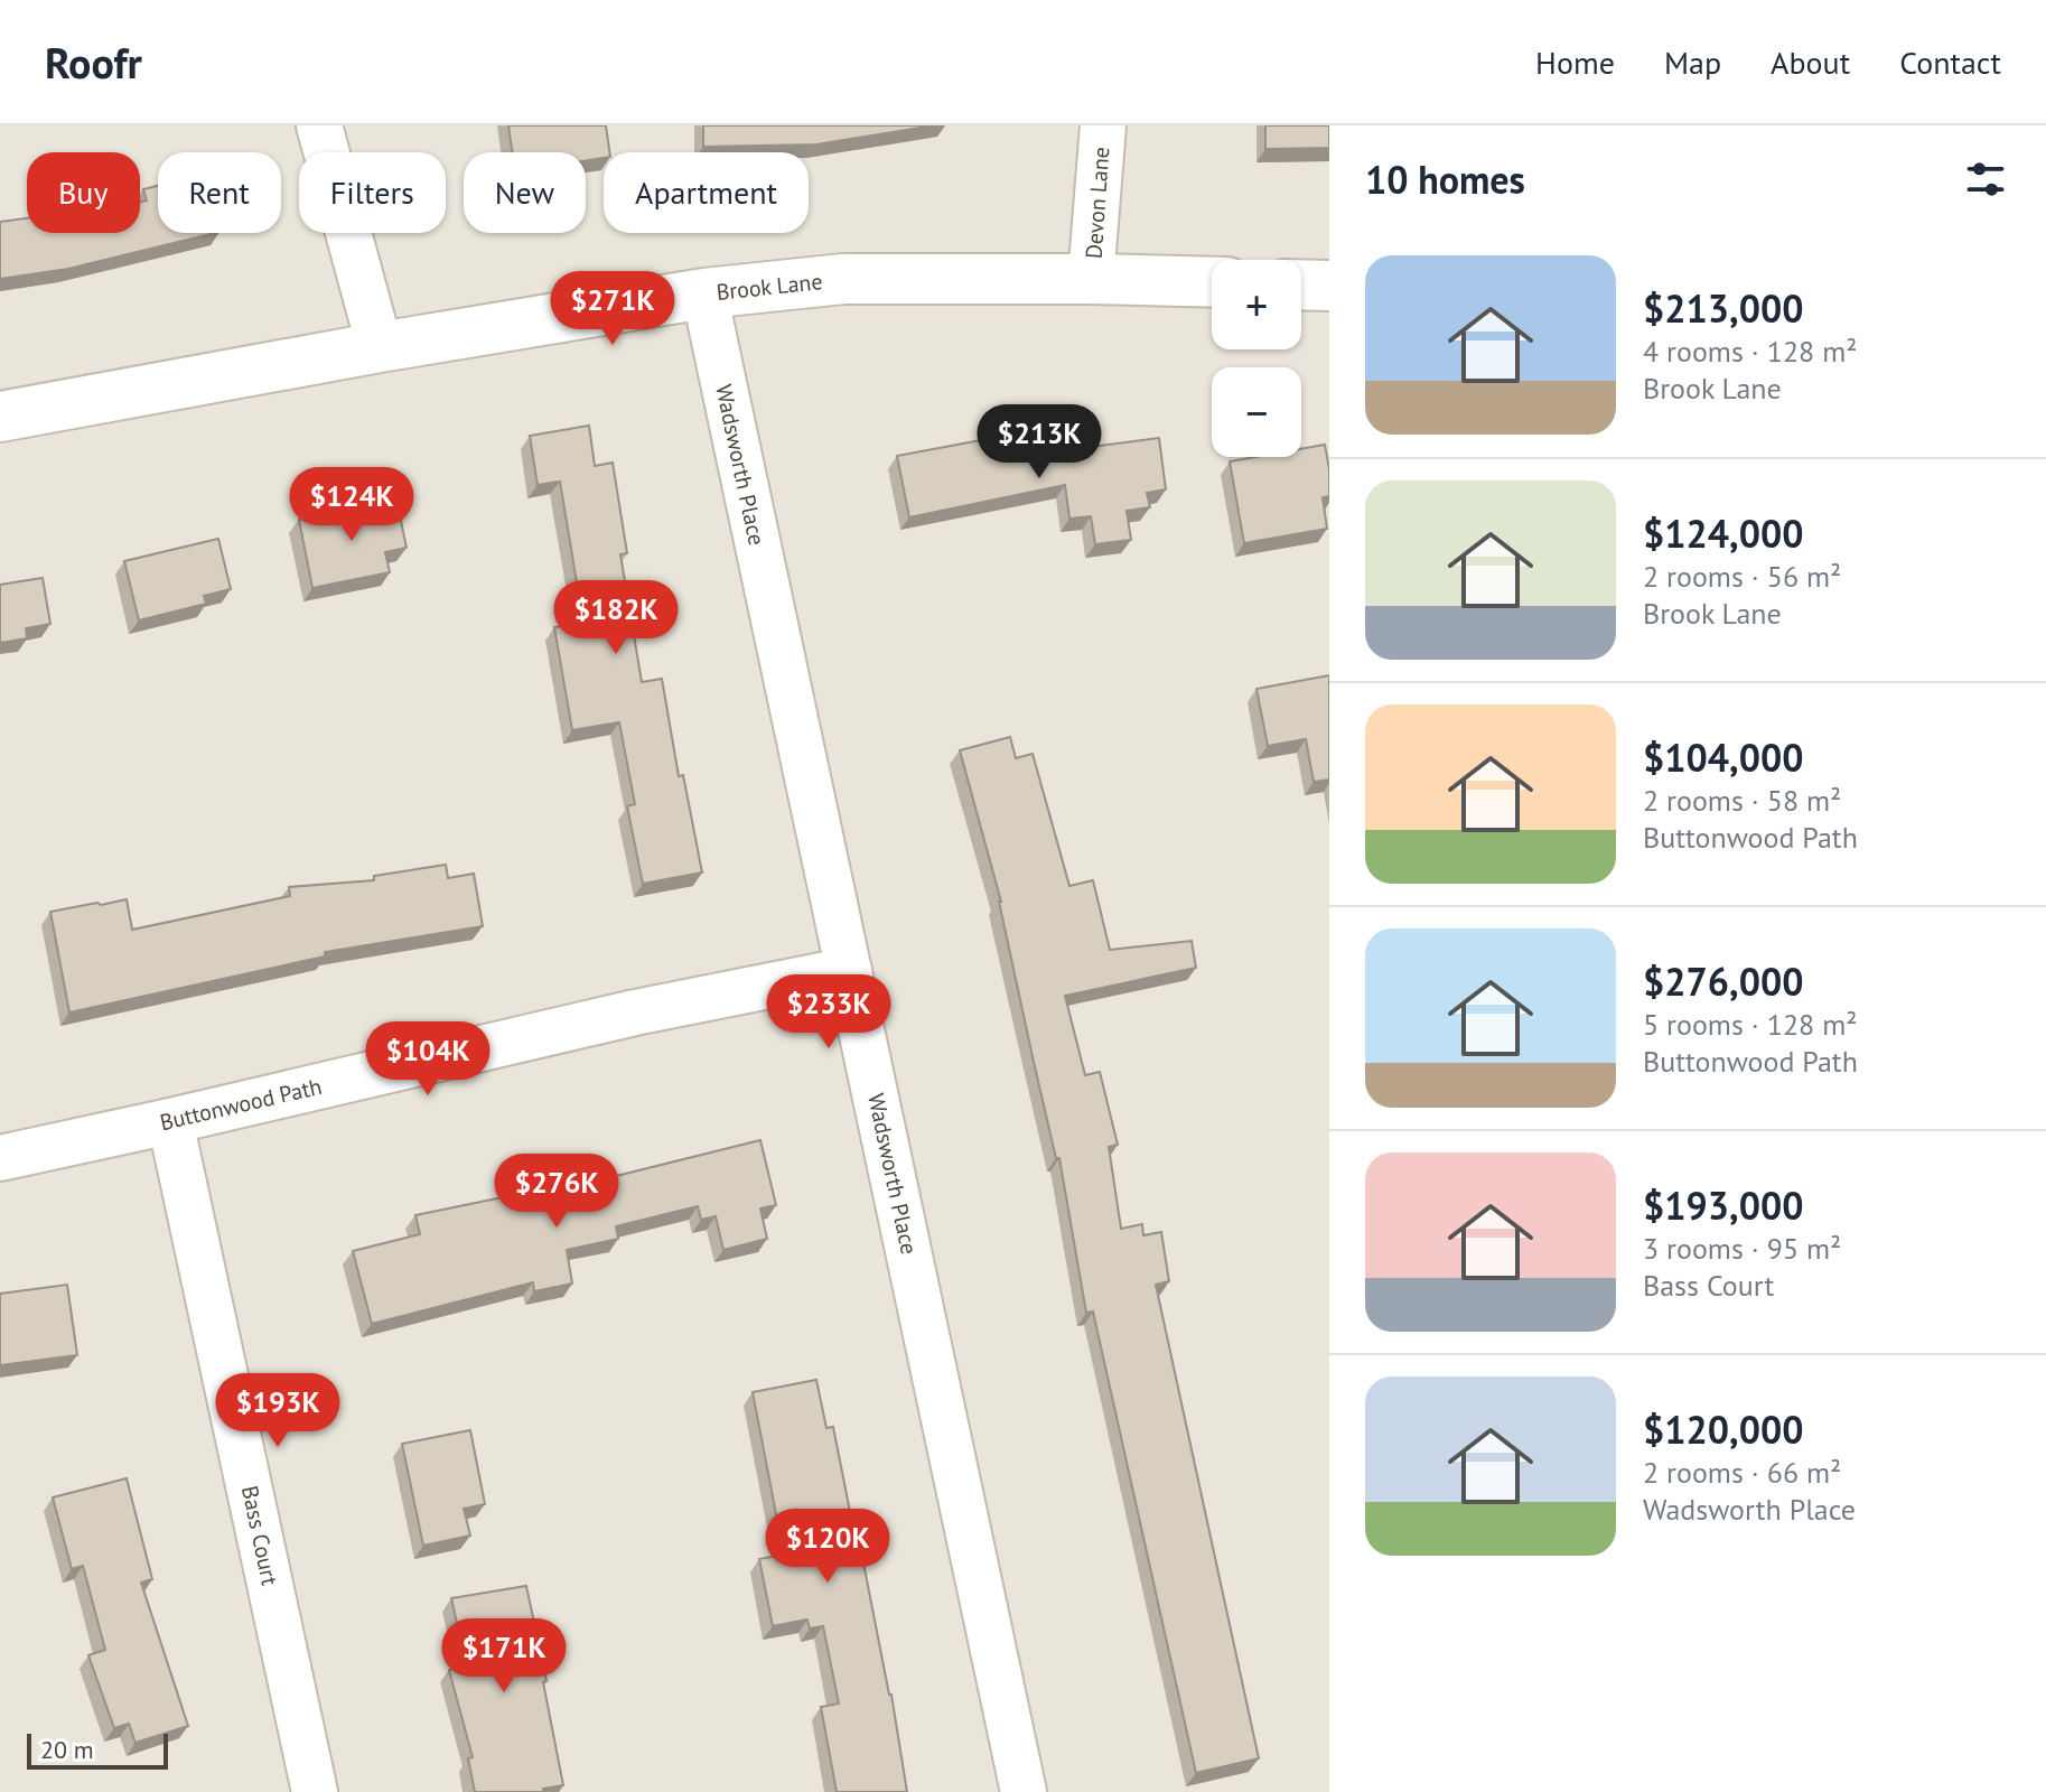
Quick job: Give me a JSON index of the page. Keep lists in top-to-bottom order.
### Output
{
  "streets": {
    "street": [
      "Devon Lane",
      "Brook Lane",
      "Wadsworth Place",
      "Buttonwood Path",
      "Bass Court"
    ]
  },
  "crossings": [
    ["Devon Lane", "Brook Lane"],
    ["Brook Lane", "Wadsworth Place"],
    ["Wadsworth Place", "Buttonwood Path"],
    ["Buttonwood Path", "Bass Court"]
  ],
  "scale_bar": "20 m",
  "page": {
    "header": "Roofr",
    "nav": [
      "Home",
      "Map",
      "About",
      "Contact"
    ],
    "heading": "10 homes",
    "chip": [
      "Buy",
      "Rent",
      "Filters",
      "New",
      "Apartment"
    ],
    "list": [
      {
        "name": "$213,000",
        "note": "4 rooms · 128 m² · Brook Lane"
      },
      {
        "name": "$124,000",
        "note": "2 rooms · 56 m² · Brook Lane"
      },
      {
        "name": "$104,000",
        "note": "2 rooms · 58 m² · Buttonwood Path"
      },
      {
        "name": "$276,000",
        "note": "5 rooms · 128 m² · Buttonwood Path"
      },
      {
        "name": "$193,000",
        "note": "3 rooms · 95 m² · Bass Court"
      },
      {
        "name": "$120,000",
        "note": "2 rooms · 66 m² · Wadsworth Place"
      }
    ],
    "map_buttons": ["+", "−"],
    "price": [
      "$271K",
      "$213K",
      "$124K",
      "$182K",
      "$233K",
      "$104K",
      "$276K",
      "$193K",
      "$120K",
      "$171K"
    ],
    "scale": "20 m"
  }
}
